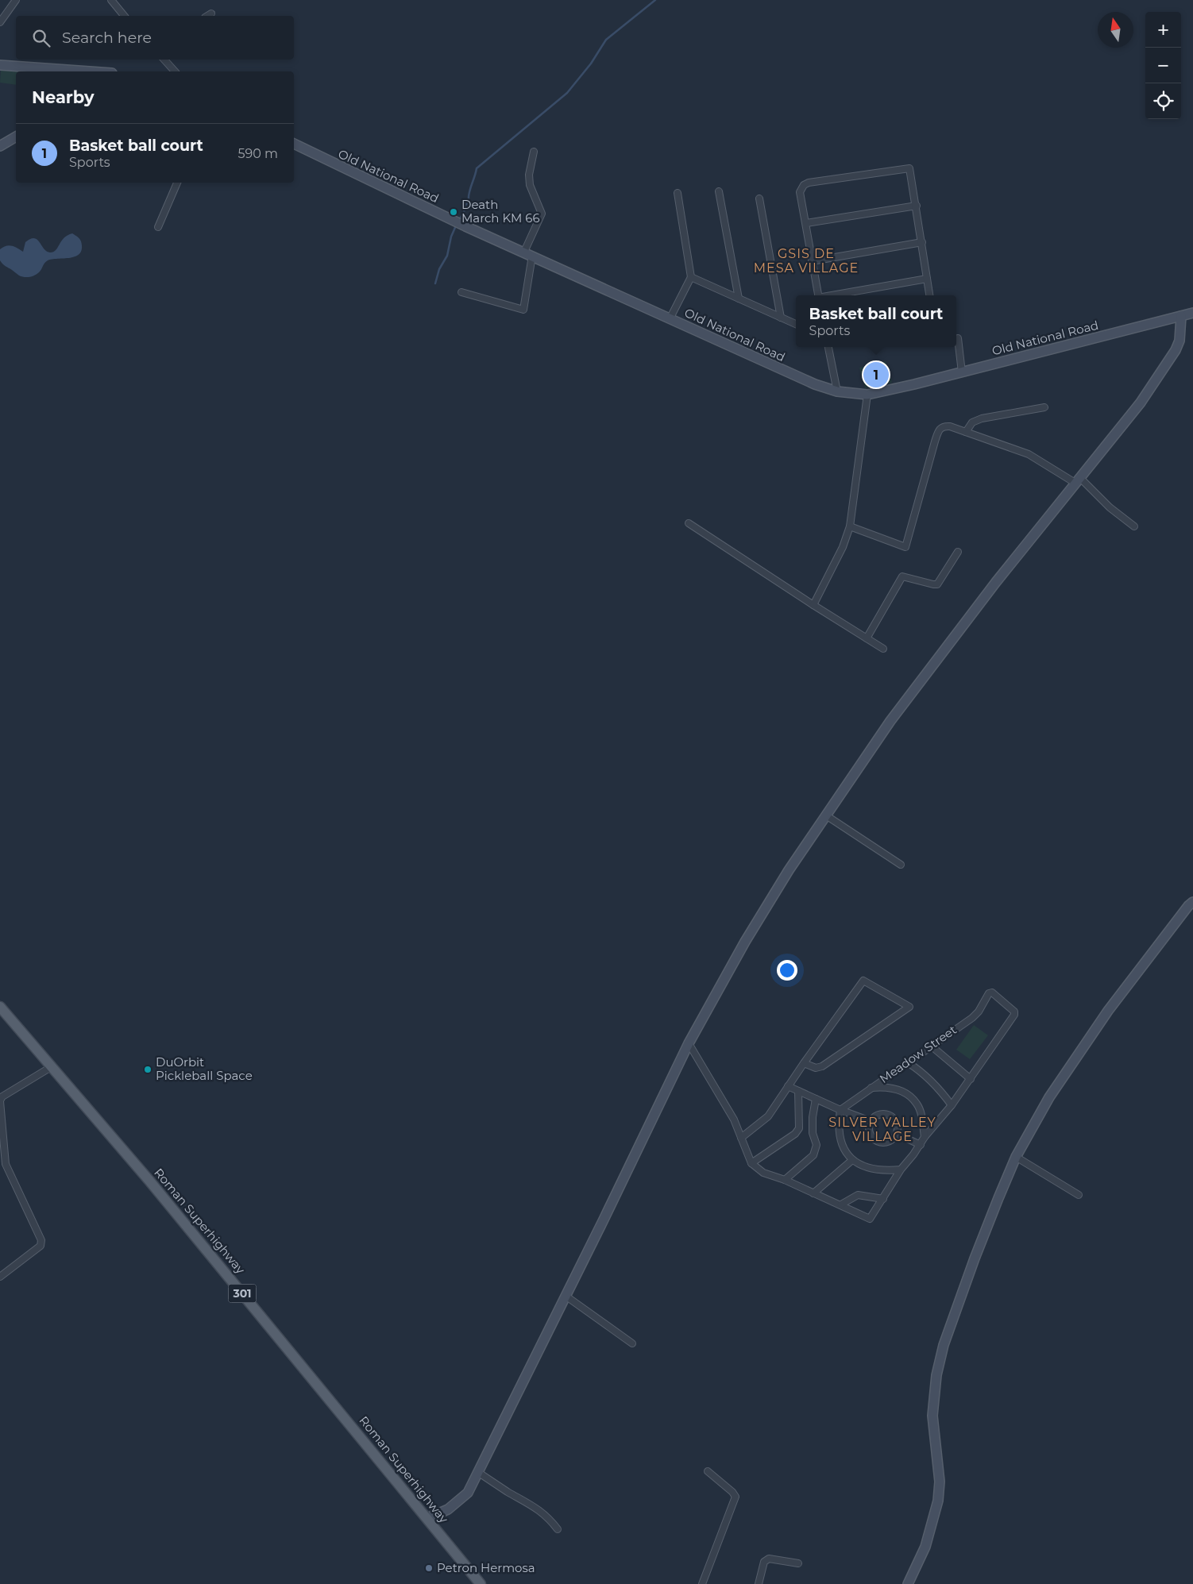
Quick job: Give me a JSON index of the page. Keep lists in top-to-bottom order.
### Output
{
  "streets": {
    "main road": ["Roman Superhighway", "301"],
    "street": ["Old National Road", "Meadow Street"]
  },
  "districts": ["GSIS DE MESA VILLAGE", "SILVER VALLEY VILLAGE"],
  "places": ["Death March KM 66", "DuOrbit Pickleball Space", "Petron Hermosa"],
  "north": "top",
  "page": {
    "map_buttons": ["+", "−"],
    "search": "Search here",
    "heading": "Nearby",
    "list": [
      {
        "mark": "1",
        "name": "Basket ball court",
        "note": "Sports",
        "value": "590 m"
      }
    ],
    "popup": ["Basket ball court", "Sports"],
    "pins": "1"
  }
}
